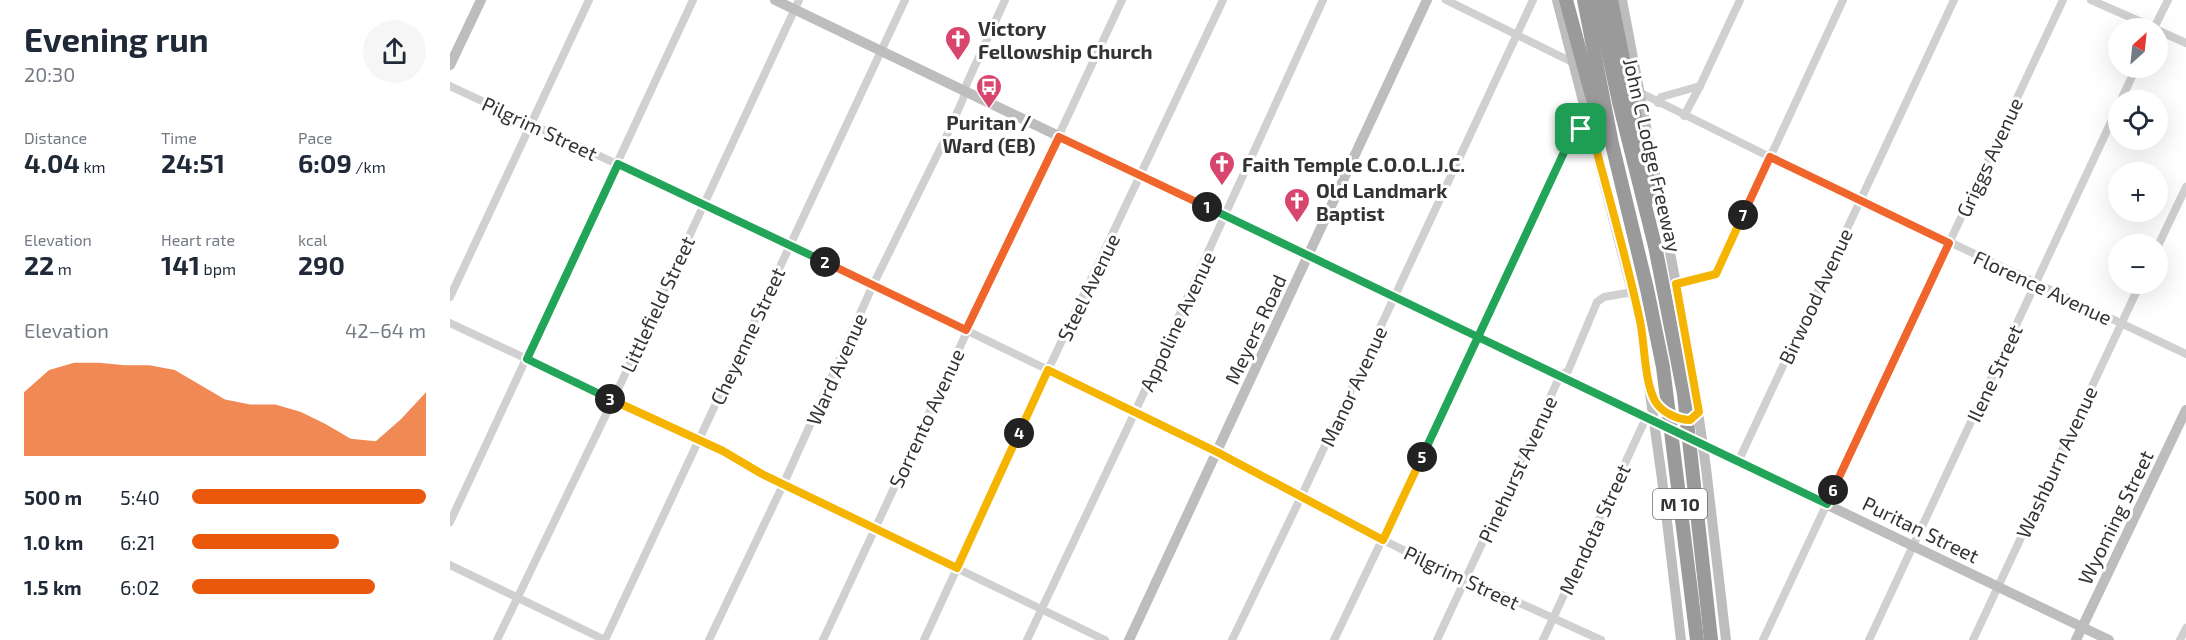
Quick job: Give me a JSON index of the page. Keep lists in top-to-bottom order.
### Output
{
  "streets": {
    "highway": ["John C Lodge Freeway", "M 10"],
    "street": [
      "Pilgrim Street",
      "Griggs Avenue",
      "Steel Avenue",
      "Florence Avenue",
      "Birwood Avenue",
      "Littlefield Street",
      "Appoline Avenue",
      "Meyers Road",
      "Cheyenne Street",
      "Ward Avenue",
      "Ilene Street",
      "Manor Avenue",
      "Sorrento Avenue",
      "Washburn Avenue",
      "Pinehurst Avenue",
      "Wyoming Street",
      "Mendota Street",
      "Puritan Street"
    ]
  },
  "crossings": [
    ["Pilgrim Street", "Steel Avenue"],
    ["Pilgrim Street", "Littlefield Street"],
    ["Pilgrim Street", "Appoline Avenue"],
    ["Pilgrim Street", "Meyers Road"],
    ["Pilgrim Street", "Cheyenne Street"],
    ["Pilgrim Street", "Ward Avenue"],
    ["Pilgrim Street", "Manor Avenue"],
    ["Pilgrim Street", "Sorrento Avenue"],
    ["Pilgrim Street", "Pinehurst Avenue"],
    ["Pilgrim Street", "Mendota Street"],
    ["Griggs Avenue", "Florence Avenue"],
    ["Griggs Avenue", "Puritan Street"],
    ["Steel Avenue", "Puritan Street"],
    ["Florence Avenue", "Birwood Avenue"],
    ["Florence Avenue", "Ilene Street"],
    ["Florence Avenue", "Washburn Avenue"],
    ["Birwood Avenue", "Puritan Street"],
    ["Littlefield Street", "Puritan Street"],
    ["Appoline Avenue", "Puritan Street"],
    ["Meyers Road", "Puritan Street"],
    ["Cheyenne Street", "Puritan Street"],
    ["Ward Avenue", "Puritan Street"],
    ["Ilene Street", "Puritan Street"],
    ["Manor Avenue", "Puritan Street"],
    ["Sorrento Avenue", "Puritan Street"],
    ["Washburn Avenue", "Puritan Street"],
    ["Pinehurst Avenue", "Puritan Street"],
    ["Wyoming Street", "Puritan Street"],
    ["Mendota Street", "Puritan Street"]
  ],
  "places": {
    "church": ["Victory Fellowship Church", "Faith Temple C.O.O.L.J.C.", "Old Landmark Baptist"],
    "bus stop": ["Puritan / Ward (EB)"]
  },
  "north": "top right",
  "page": {
    "heading": ["Evening run", "20:30"],
    "map_buttons": ["+", "−"],
    "stats": [
      ["Distance", "4.04 km"],
      ["Time", "24:51"],
      ["Pace", "6:09 /km"],
      ["Elevation", "22 m"],
      ["Heart rate", "141 bpm"],
      ["kcal", "290"]
    ],
    "pins": [
      "1",
      "7",
      "2",
      "3",
      "4",
      "5",
      "6"
    ],
    "chart": ["Elevation", "42–64 m"],
    "list": [
      {
        "name": "500 m",
        "note": "5:40"
      },
      {
        "name": "1.0 km",
        "note": "6:21"
      },
      {
        "name": "1.5 km",
        "note": "6:02"
      }
    ]
  }
}
